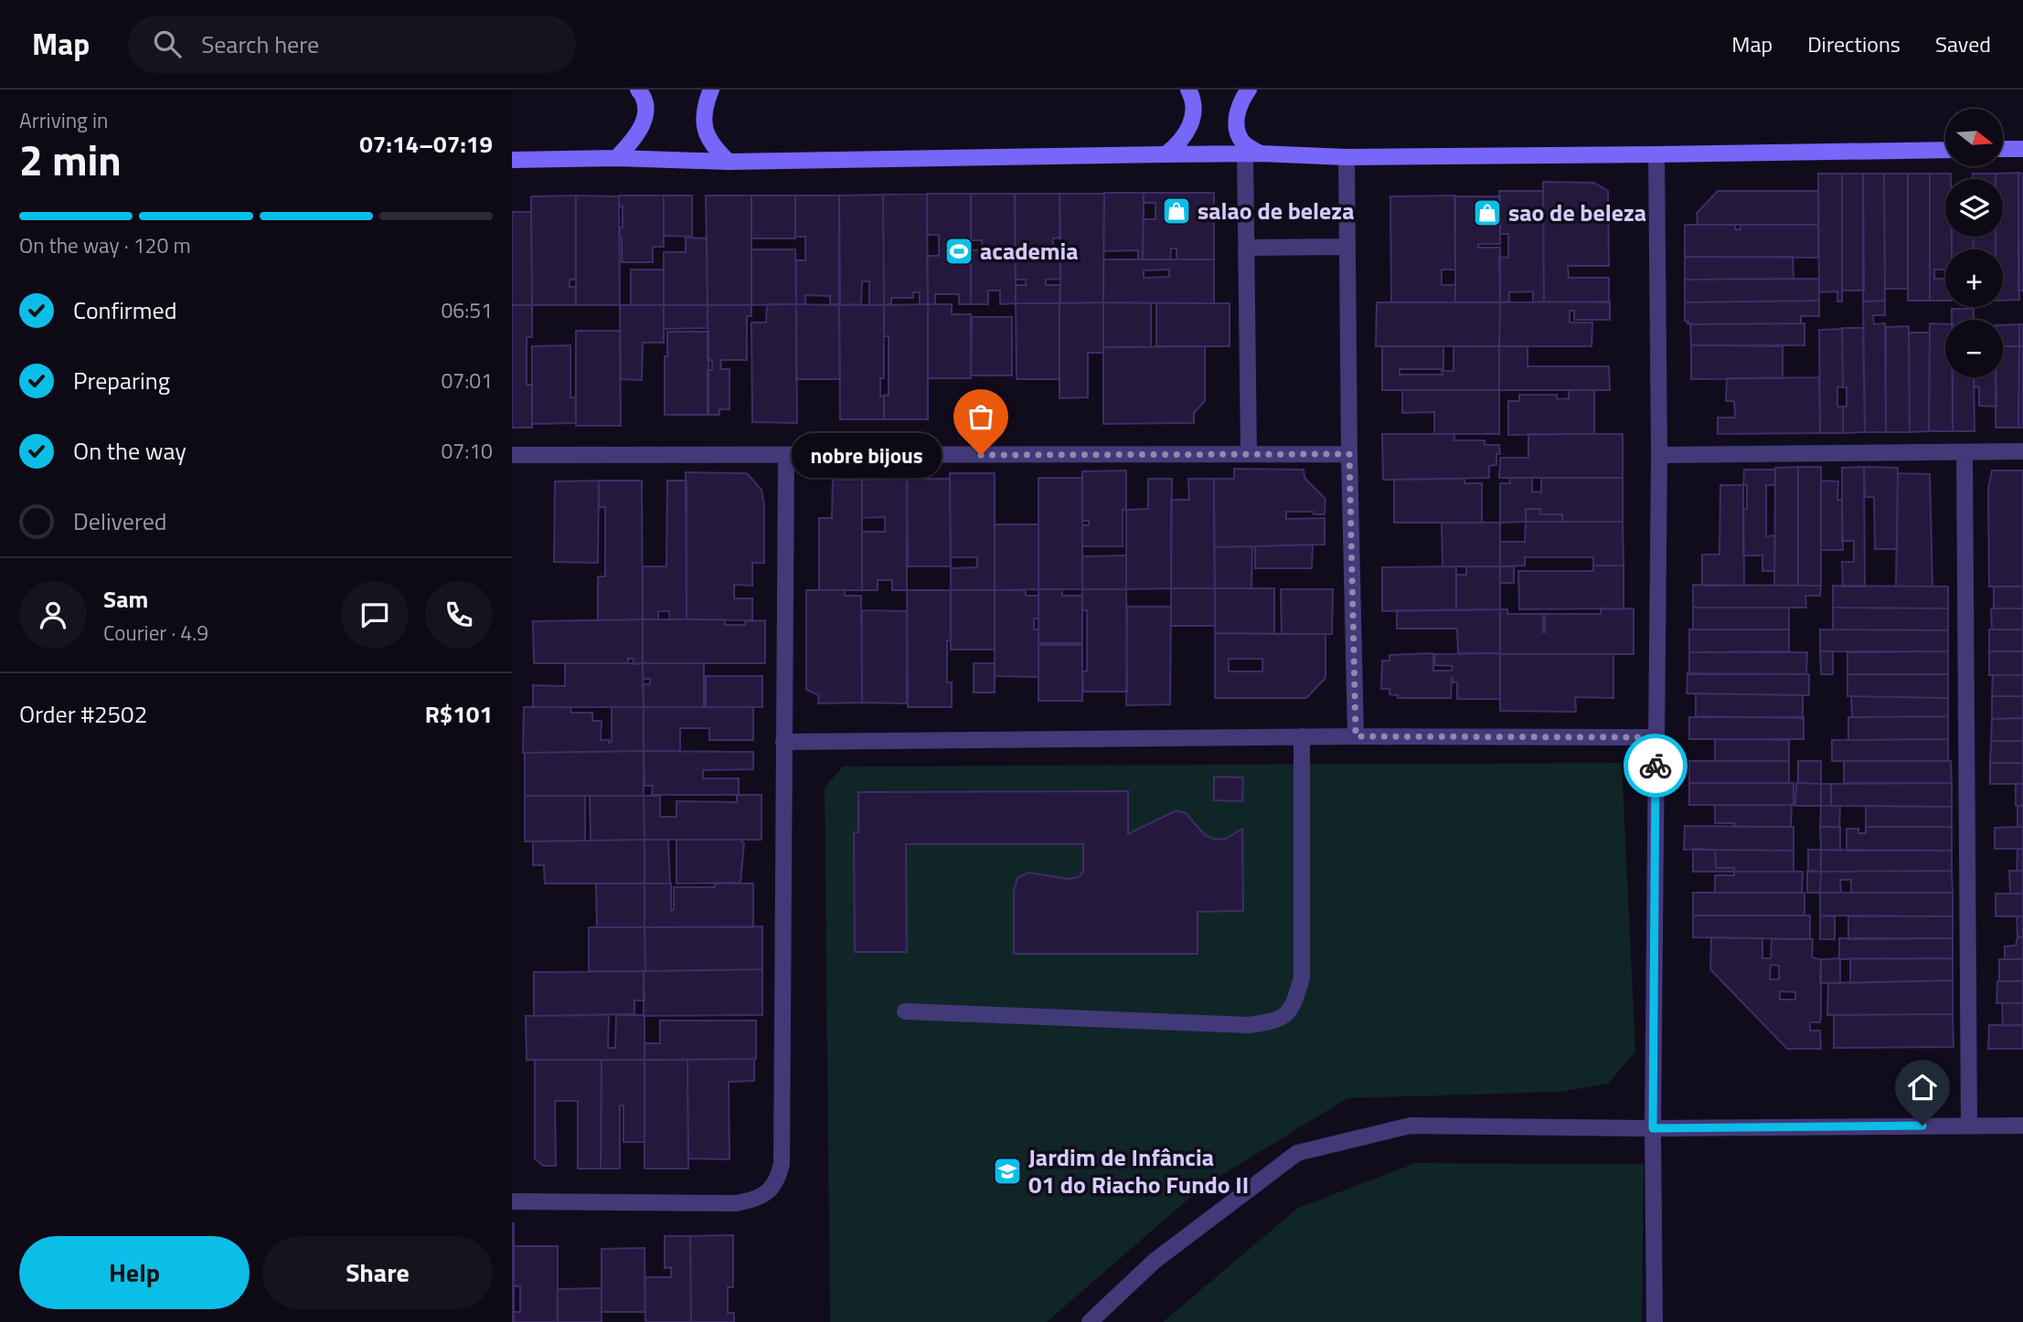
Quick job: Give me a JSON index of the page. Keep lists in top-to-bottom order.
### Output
{
  "places": {
    "shop": ["salao de beleza", "sao de beleza"],
    "sports": ["academia"],
    "other": ["nobre bijous"],
    "school or university": ["Jardim de Infância 01 do Riacho Fundo II"]
  },
  "north": "right",
  "page": {
    "header": "Map",
    "search": "Search here",
    "nav": ["Map", "Directions", "Saved"],
    "heading": ["2 min", "Arriving in", "07:14–07:19"],
    "panel": [
      "Sam",
      "Courier · 4.9",
      "Order #2502",
      "R$101"
    ],
    "map_buttons": ["+", "−"],
    "bar": "On the way · 120 m",
    "list": [
      ["Confirmed", "06:51"],
      ["Preparing", "07:01"],
      ["On the way", "07:10"],
      "Delivered"
    ],
    "bubble": "nobre bijous",
    "buttons": ["Help", "Share"]
  }
}
